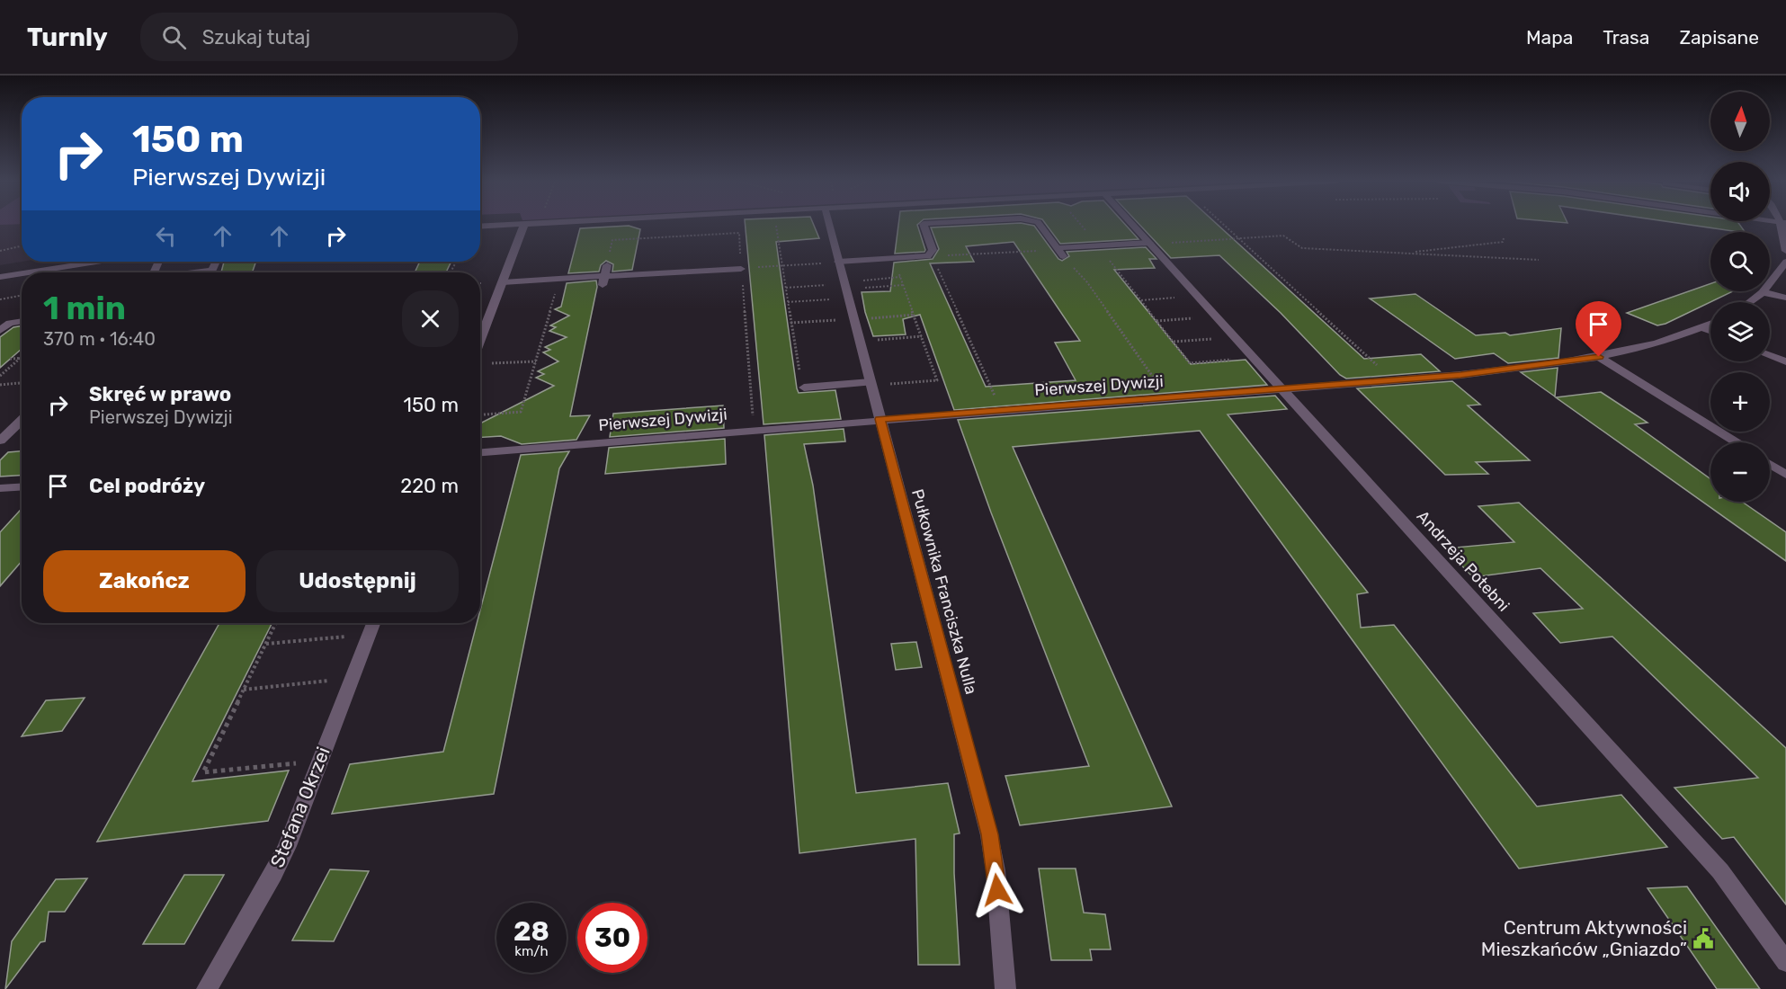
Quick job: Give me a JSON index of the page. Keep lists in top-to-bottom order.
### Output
{
  "streets": {
    "street": [
      "Pierwszej Dywizji",
      "Andrzeja Potebni",
      "Pułkownika Franciszka Nulla",
      "Stefana Okrzei"
    ]
  },
  "crossings": [
    ["Pierwszej Dywizji", "Andrzeja Potebni"],
    ["Pierwszej Dywizji", "Pułkownika Franciszka Nulla"]
  ],
  "places": {
    "public building": ["Centrum Aktywności Mieszkańców „Gniazdo”"]
  },
  "north": "top",
  "page": {
    "header": "Turnly",
    "search": "Szukaj tutaj",
    "nav": ["Mapa", "Trasa", "Zapisane"],
    "map_buttons": ["+", "−"],
    "turn": ["150 m", "Pierwszej Dywizji"],
    "heading": ["1 min", "370 m · 16:40"],
    "list": [
      {
        "name": "Skręć w prawo",
        "note": "Pierwszej Dywizji",
        "value": "150 m"
      },
      {
        "name": "Cel podróży",
        "value": "220 m"
      }
    ],
    "buttons": ["Zakończ", "Udostępnij"],
    "speed": "28 km/h",
    "limit": "30"
  }
}
